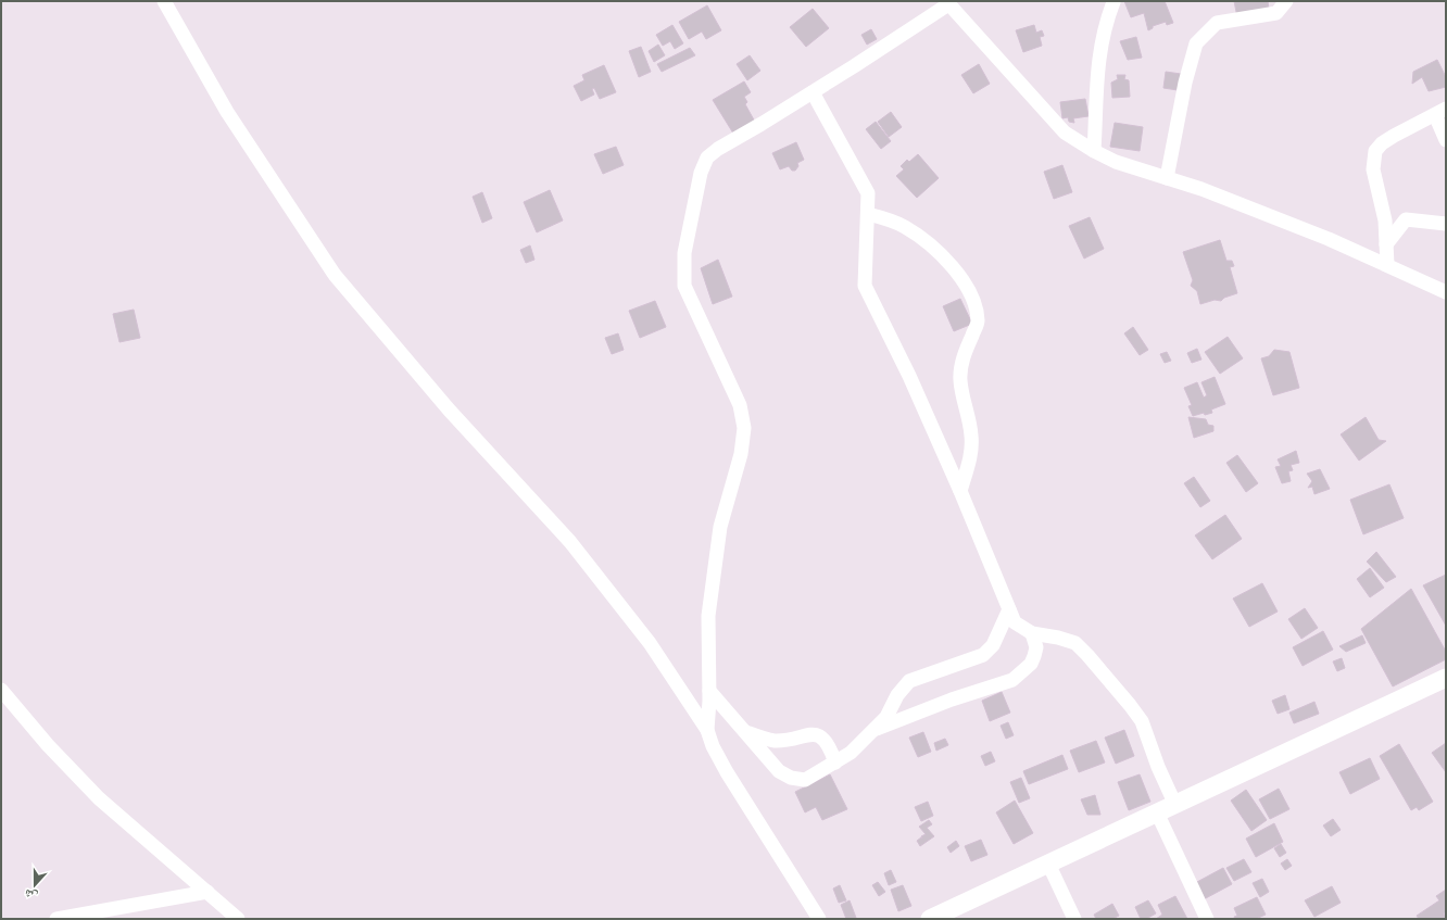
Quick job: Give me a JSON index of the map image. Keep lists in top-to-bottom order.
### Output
{
  "north": "bottom"
}
